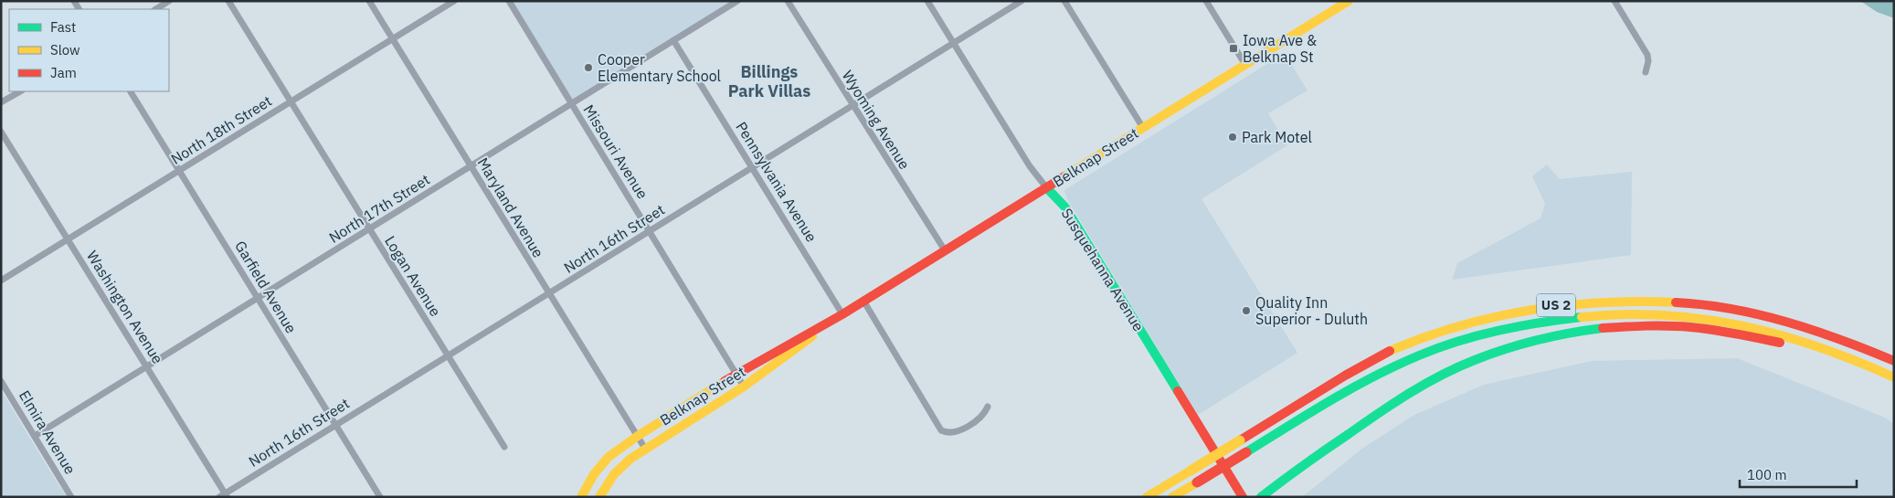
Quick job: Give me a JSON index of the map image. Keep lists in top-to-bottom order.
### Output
{
  "streets": {
    "main road": ["Belknap Street", "Susquehanna Avenue", "US 2"],
    "street": [
      "Wyoming Avenue",
      "North 18th Street",
      "Missouri Avenue",
      "Pennsylvania Avenue",
      "Maryland Avenue",
      "North 17th Street",
      "North 16th Street",
      "Logan Avenue",
      "Garfield Avenue",
      "Washington Avenue",
      "Elmira Avenue"
    ]
  },
  "crossings": [
    ["Wyoming Avenue", "Belknap Street"],
    ["Wyoming Avenue", "North 16th Street"],
    ["North 18th Street", "Maryland Avenue"],
    ["North 18th Street", "Logan Avenue"],
    ["North 18th Street", "Garfield Avenue"],
    ["North 18th Street", "Washington Avenue"],
    ["Missouri Avenue", "Belknap Street"],
    ["Missouri Avenue", "North 17th Street"],
    ["Missouri Avenue", "North 16th Street"],
    ["Belknap Street", "Pennsylvania Avenue"],
    ["Belknap Street", "Maryland Avenue"],
    ["Belknap Street", "Susquehanna Avenue"],
    ["Pennsylvania Avenue", "North 17th Street"],
    ["Pennsylvania Avenue", "North 16th Street"],
    ["Maryland Avenue", "North 17th Street"],
    ["Maryland Avenue", "North 16th Street"],
    ["North 17th Street", "Logan Avenue"],
    ["North 17th Street", "Garfield Avenue"],
    ["North 17th Street", "Washington Avenue"],
    ["North 17th Street", "Elmira Avenue"],
    ["North 16th Street", "Susquehanna Avenue"],
    ["North 16th Street", "Logan Avenue"],
    ["North 16th Street", "Garfield Avenue"],
    ["North 16th Street", "Washington Avenue"]
  ],
  "districts": ["Billings Park Villas"],
  "places": {
    "transit": ["Iowa Ave & Belknap St"],
    "other": ["Cooper Elementary School", "Park Motel", "Quality Inn Superior - Duluth"]
  },
  "legend": ["Fast", "Slow", "Jam"],
  "scale_bar": "100 m"
}
